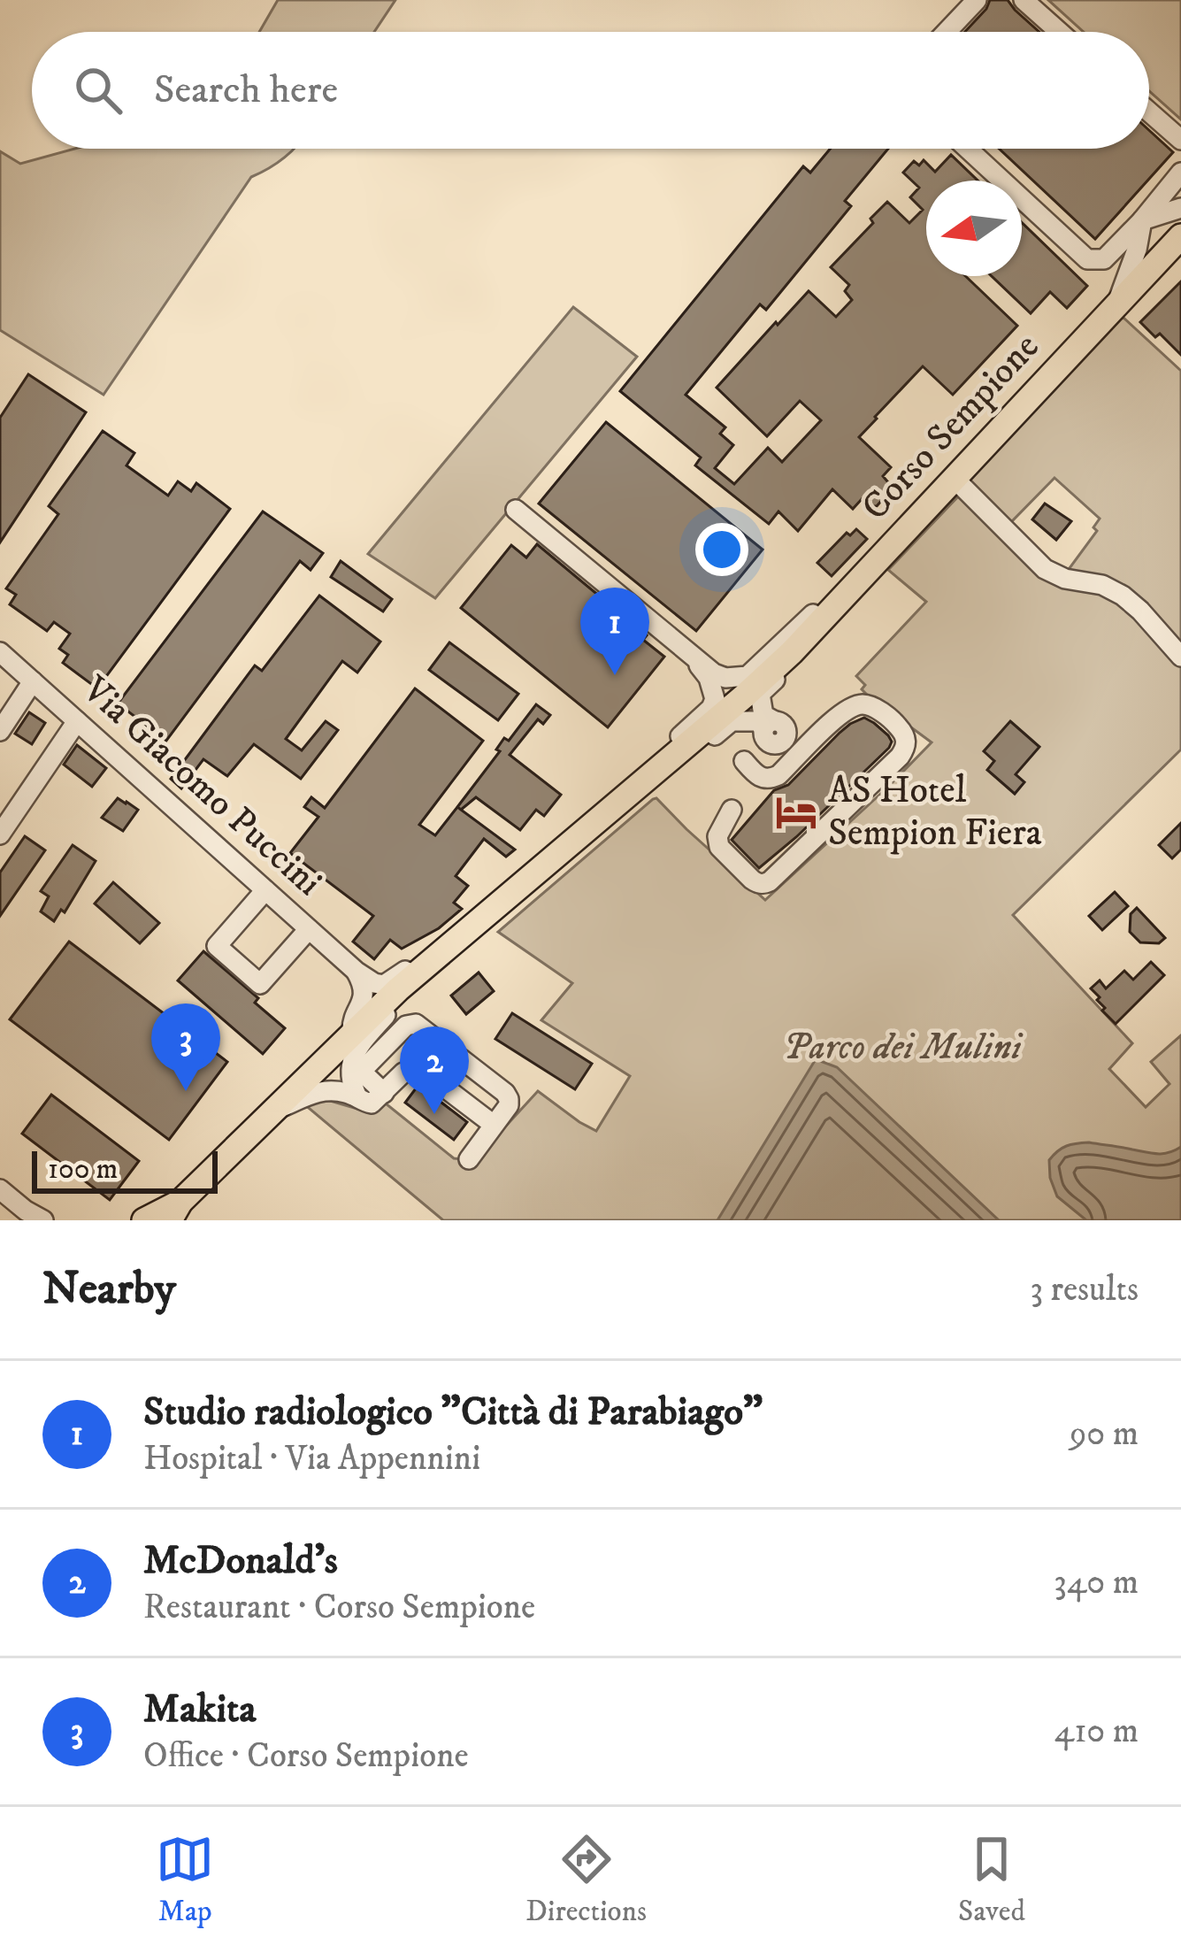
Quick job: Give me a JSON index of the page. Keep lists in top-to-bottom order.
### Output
{
  "streets": {
    "main road": ["Corso Sempione"],
    "street": ["Via Giacomo Puccini"]
  },
  "parks": ["Parco dei Mulini"],
  "places": {
    "hotel": ["AS Hotel Sempion Fiera"]
  },
  "scale_bar": "100 m",
  "north": "left",
  "page": {
    "search": "Search here",
    "pins": ["1", "3", "2"],
    "scale": "100 m",
    "heading": ["Nearby", "3 results"],
    "list": [
      {
        "mark": "1",
        "name": "Studio radiologico \"Città di Parabiago\"",
        "note": "Hospital · Via Appennini",
        "value": "90 m"
      },
      {
        "mark": "2",
        "name": "McDonald's",
        "note": "Restaurant · Corso Sempione",
        "value": "340 m"
      },
      {
        "mark": "3",
        "name": "Makita",
        "note": "Office · Corso Sempione",
        "value": "410 m"
      }
    ],
    "nav": ["Map", "Directions", "Saved"]
  }
}
